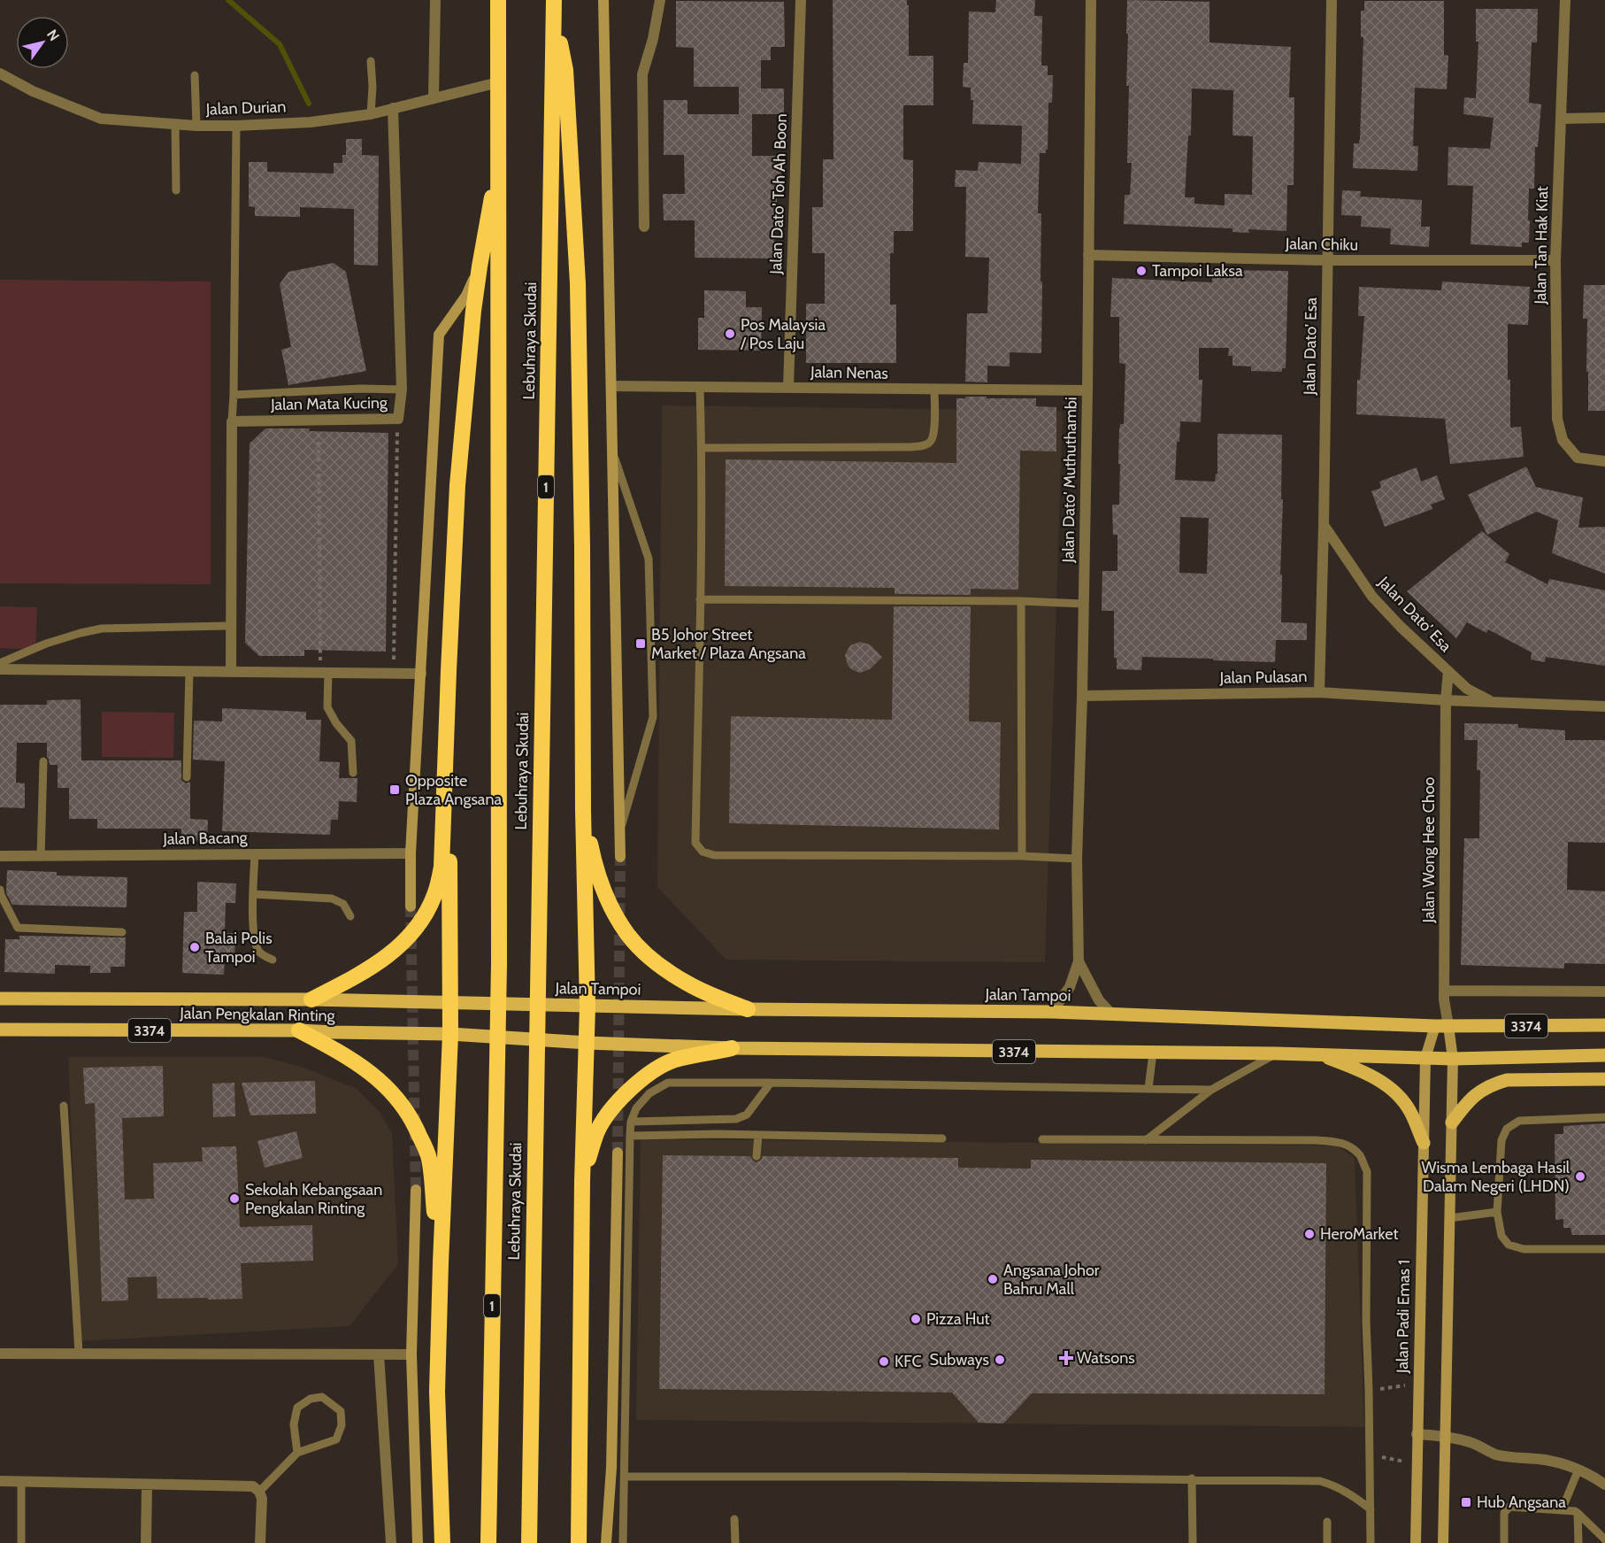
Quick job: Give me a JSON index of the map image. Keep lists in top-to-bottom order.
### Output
{
  "streets": {
    "highway": ["Lebuhraya Skudai", "1"],
    "main road": ["Jalan Tampoi", "Jalan Pengkalan Rinting", "3374"],
    "street": [
      "Jalan Durian",
      "Jalan Dato' Toh Ah Boon",
      "Jalan Chiku",
      "Jalan Tan Hak Kiat",
      "Jalan Dato' Esa",
      "Jalan Nenas",
      "Jalan Mata Kucing",
      "Jalan Dato' Muthuthambi",
      "Jalan Dato’ Esa",
      "Jalan Pulasan",
      "Jalan Bacang",
      "Jalan Wong Hee Choo",
      "Jalan Padi Emas 1"
    ]
  },
  "crossings": [
    ["Jalan Durian", "Lebuhraya Skudai"],
    ["Jalan Durian", "Jalan Mata Kucing"],
    ["Jalan Dato' Toh Ah Boon", "Jalan Nenas"],
    ["Jalan Chiku", "Jalan Tan Hak Kiat"],
    ["Jalan Chiku", "Jalan Dato' Esa"],
    ["Jalan Chiku", "Jalan Dato' Muthuthambi"],
    ["Jalan Dato' Esa", "Jalan Dato’ Esa"],
    ["Jalan Dato' Esa", "Jalan Pulasan"],
    ["Jalan Nenas", "Jalan Dato' Muthuthambi"],
    ["Jalan Dato' Muthuthambi", "Jalan Pulasan"],
    ["Jalan Dato' Muthuthambi", "Jalan Tampoi"],
    ["Jalan Dato’ Esa", "Jalan Pulasan"],
    ["Jalan Dato’ Esa", "Jalan Wong Hee Choo"],
    ["Jalan Pulasan", "Jalan Wong Hee Choo"],
    ["Jalan Wong Hee Choo", "Jalan Tampoi"],
    ["Jalan Wong Hee Choo", "Jalan Padi Emas 1"],
    ["Jalan Tampoi", "Jalan Pengkalan Rinting"],
    ["Jalan Tampoi", "Jalan Padi Emas 1"],
    ["Jalan Pengkalan Rinting", "3374"],
    ["3374", "Jalan Padi Emas 1"]
  ],
  "places": {
    "other": [
      "Tampoi Laksa",
      "Pos Malaysia / Pos Laju",
      "Balai Polis Tampoi",
      "Wisma Lembaga Hasil Dalam Negeri (LHDN)",
      "Sekolah Kebangsaan Pengkalan Rinting",
      "HeroMarket",
      "Angsana Johor Bahru Mall",
      "Pizza Hut",
      "Subways",
      "KFC"
    ],
    "transit": ["B5 Johor Street Market / Plaza Angsana", "Opposite Plaza Angsana", "Hub Angsana"],
    "health": ["Watsons"]
  },
  "north": "top right"
}
